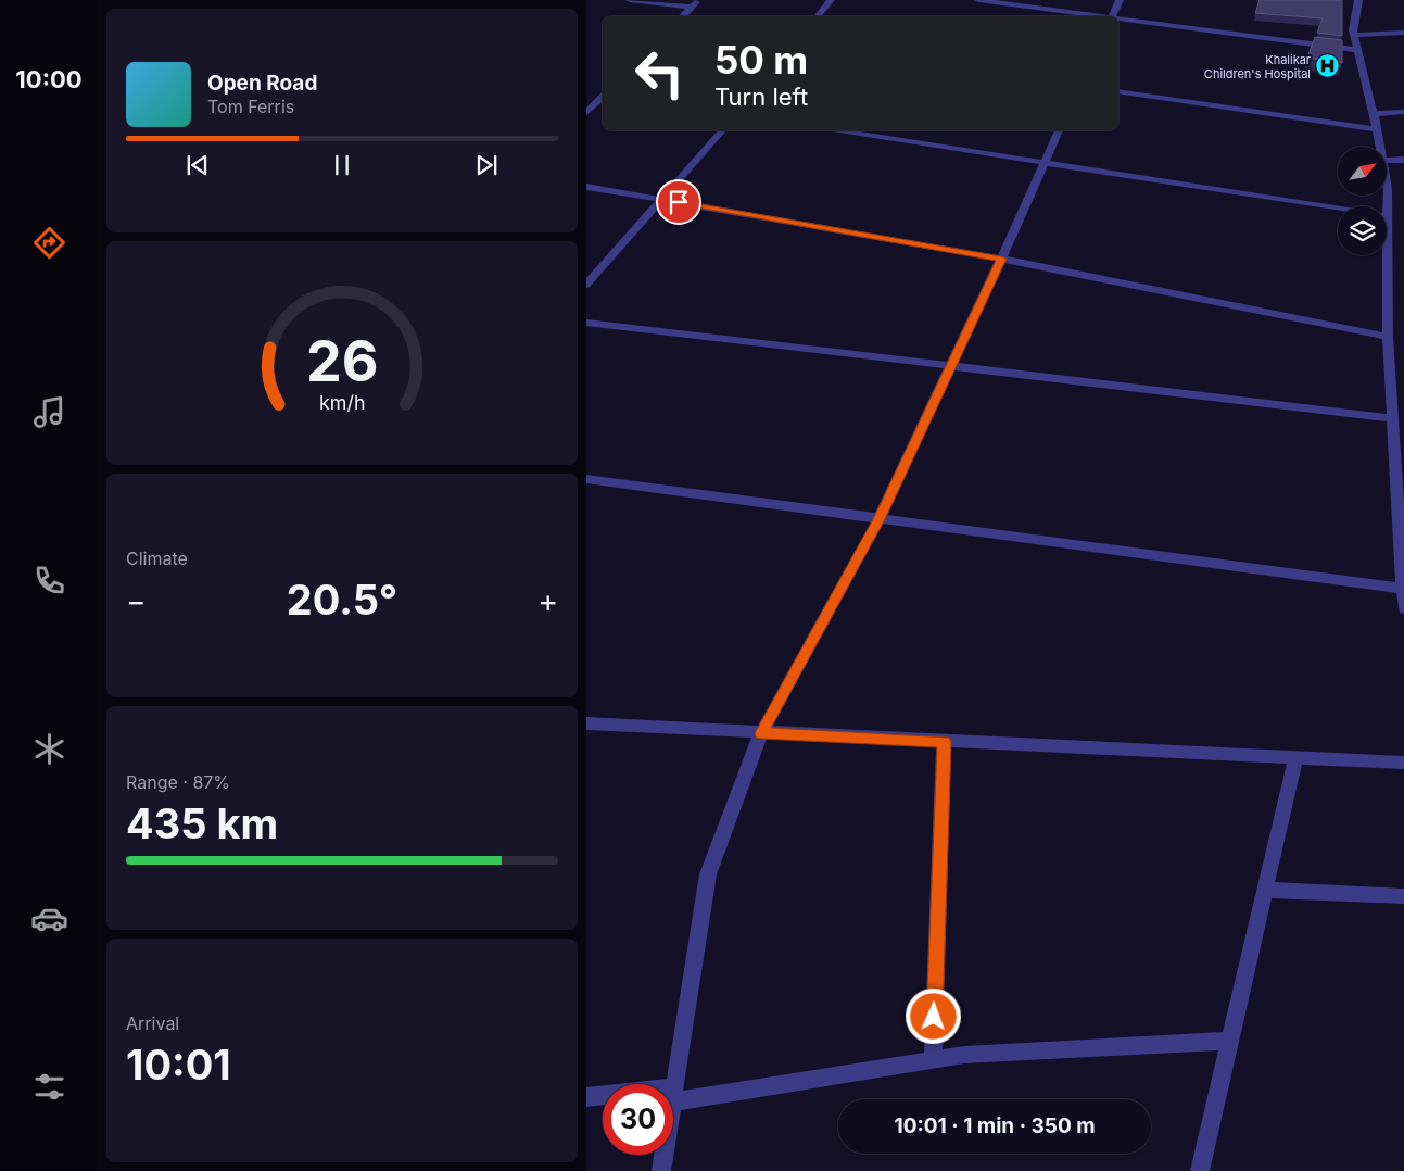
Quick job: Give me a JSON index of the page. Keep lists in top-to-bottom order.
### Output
{
  "places": {
    "hospital": ["Khalikar Children's Hospital"]
  },
  "north": "top right",
  "page": {
    "tabs": "10:00",
    "turn": ["50 m", "Turn left"],
    "song": ["Open Road", "Tom Ferris"],
    "tile": [
      "Climate",
      ["Range · 87%", "435 km"],
      ["Arrival", "10:01"]
    ],
    "heat": ["−", "20.5°", "+"],
    "limit": "30",
    "trip": "10:01 · 1 min · 350 m",
    "gauge": ["26", "km/h"]
  }
}
